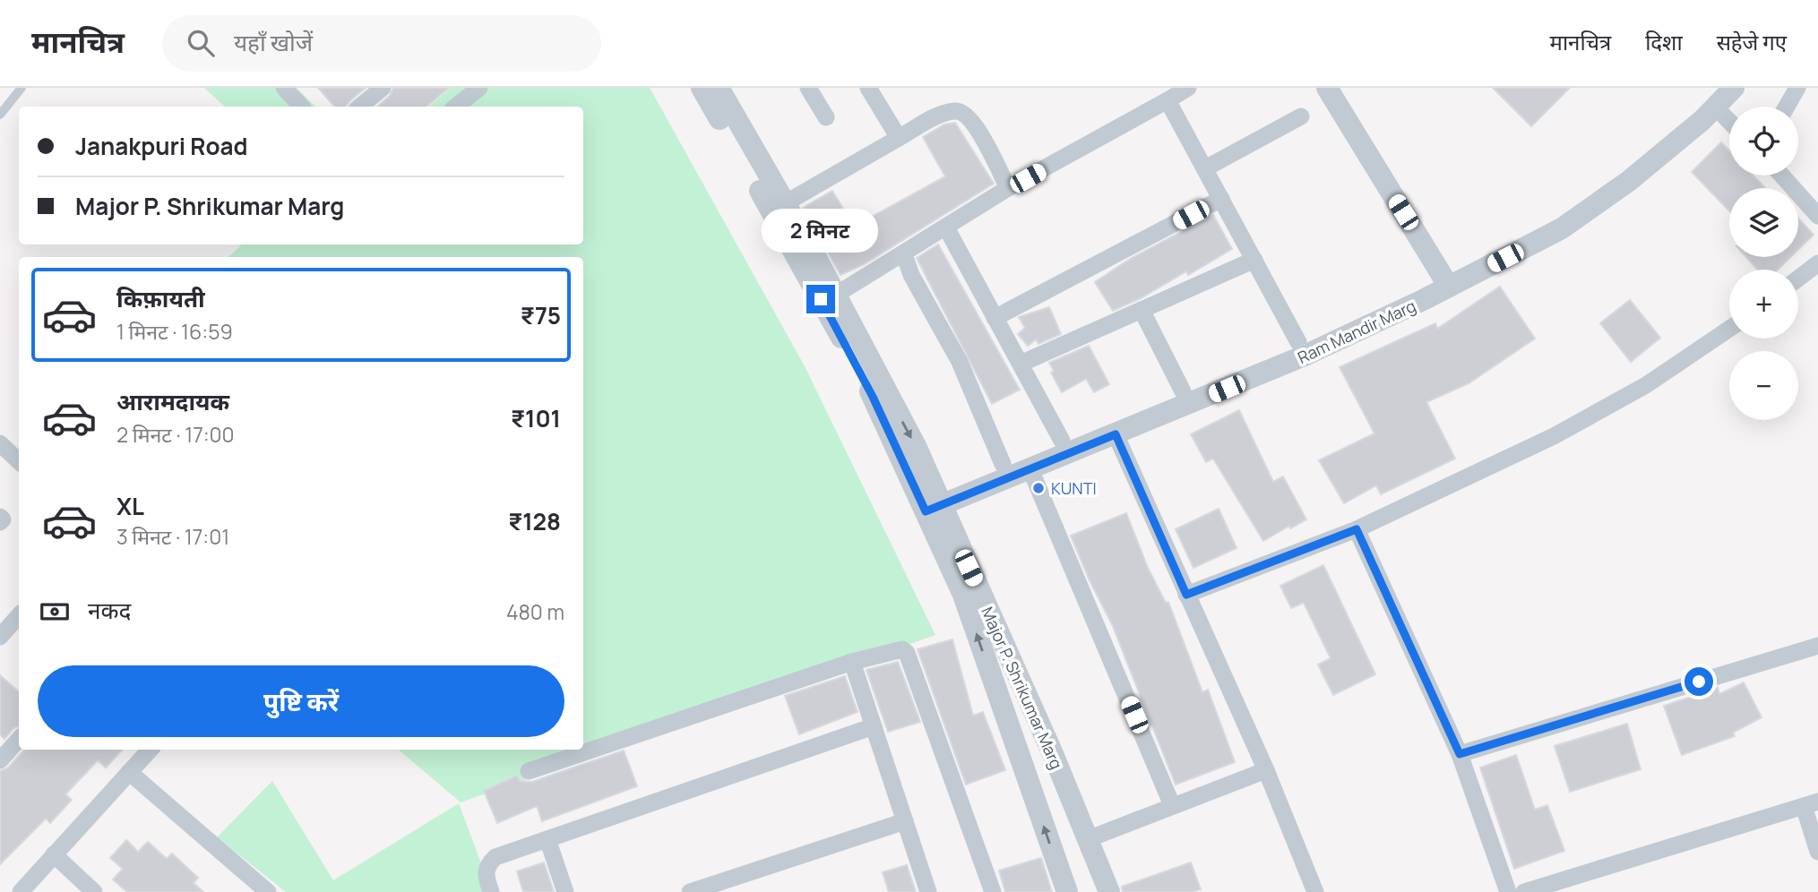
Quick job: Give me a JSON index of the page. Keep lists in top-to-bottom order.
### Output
{
  "streets": {
    "street": ["Ram Mandir Marg", "Major P. Shrikumar Marg"]
  },
  "crossings": [
    ["Ram Mandir Marg", "Major P. Shrikumar Marg"]
  ],
  "places": ["KUNTI"],
  "page": {
    "header": "मानचित्र",
    "search": "यहाँ खोजें",
    "nav": ["मानचित्र", "दिशा", "सहेजे गए"],
    "map_buttons": ["+", "−"],
    "banner": ["Janakpuri Road", "Major P. Shrikumar Marg"],
    "bubble": "2 मिनट",
    "list": [
      {
        "name": "किफ़ायती",
        "note": "1 मिनट · 16:59",
        "value": "₹75"
      },
      {
        "name": "आरामदायक",
        "note": "2 मिनट · 17:00",
        "value": "₹101"
      },
      {
        "name": "XL",
        "note": "3 मिनट · 17:01",
        "value": "₹128"
      }
    ],
    "pay": ["नकद", "480 m"],
    "buttons": "पुष्टि करें"
  }
}
